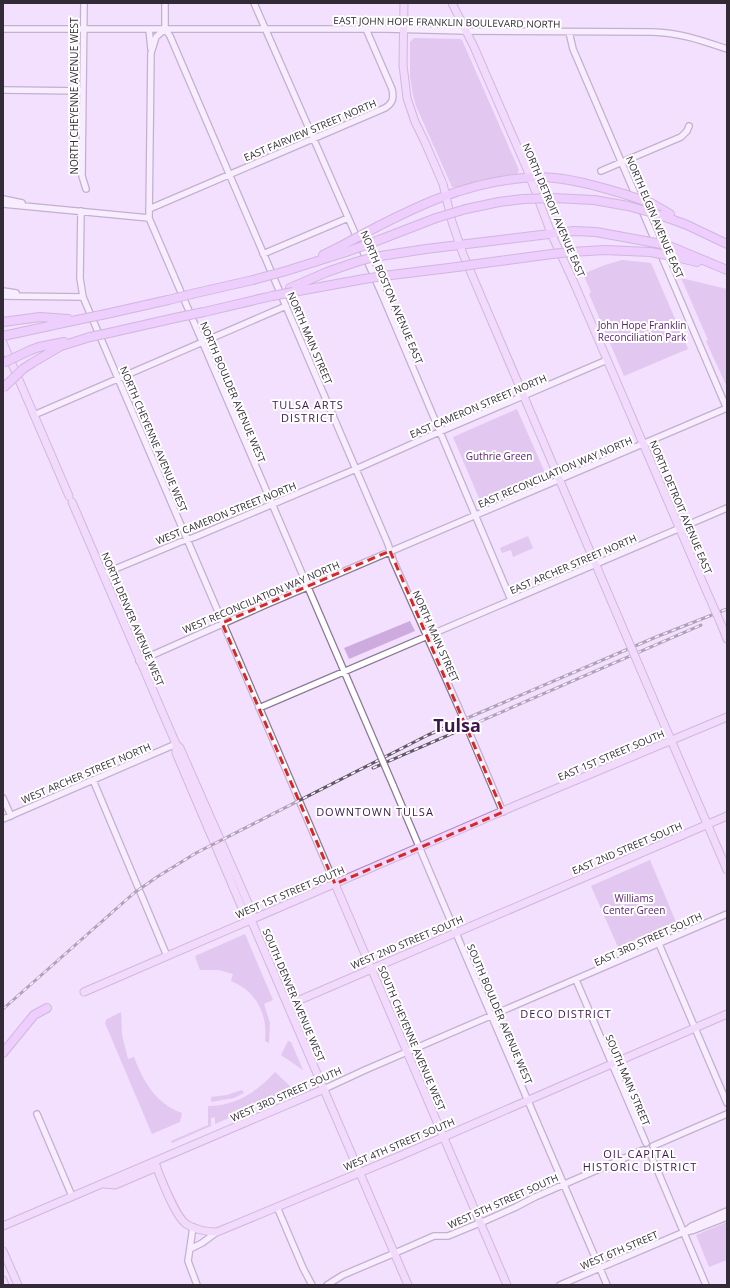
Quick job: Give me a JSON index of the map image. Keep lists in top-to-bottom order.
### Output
{
  "streets": {
    "main road": [
      "NORTH DETROIT AVENUE EAST",
      "NORTH DENVER AVENUE WEST",
      "EAST 1ST STREET SOUTH",
      "EAST 2ND STREET SOUTH",
      "WEST 1ST STREET SOUTH",
      "WEST 2ND STREET SOUTH",
      "SOUTH DENVER AVENUE WEST",
      "SOUTH CHEYENNE AVENUE WEST",
      "WEST 3RD STREET SOUTH",
      "WEST 4TH STREET SOUTH"
    ],
    "street": [
      "EAST JOHN HOPE FRANKLIN BOULEVARD NORTH",
      "NORTH CHEYENNE AVENUE WEST",
      "EAST FAIRVIEW STREET NORTH",
      "NORTH ELGIN AVENUE EAST",
      "NORTH BOSTON AVENUE EAST",
      "NORTH MAIN STREET",
      "NORTH BOULDER AVENUE WEST",
      "EAST CAMERON STREET NORTH",
      "EAST RECONCILIATION WAY NORTH",
      "WEST CAMERON STREET NORTH",
      "EAST ARCHER STREET NORTH",
      "WEST RECONCILIATION WAY NORTH",
      "WEST ARCHER STREET NORTH",
      "EAST 3RD STREET SOUTH",
      "SOUTH BOULDER AVENUE WEST",
      "SOUTH MAIN STREET",
      "WEST 5TH STREET SOUTH",
      "WEST 6TH STREET"
    ]
  },
  "crossings": [
    ["EAST JOHN HOPE FRANKLIN BOULEVARD NORTH", "NORTH CHEYENNE AVENUE WEST"],
    ["EAST JOHN HOPE FRANKLIN BOULEVARD NORTH", "EAST FAIRVIEW STREET NORTH"],
    ["EAST JOHN HOPE FRANKLIN BOULEVARD NORTH", "NORTH DETROIT AVENUE EAST"],
    ["EAST JOHN HOPE FRANKLIN BOULEVARD NORTH", "NORTH ELGIN AVENUE EAST"],
    ["EAST JOHN HOPE FRANKLIN BOULEVARD NORTH", "NORTH BOSTON AVENUE EAST"],
    ["EAST JOHN HOPE FRANKLIN BOULEVARD NORTH", "NORTH MAIN STREET"],
    ["EAST JOHN HOPE FRANKLIN BOULEVARD NORTH", "NORTH BOULDER AVENUE WEST"],
    ["NORTH CHEYENNE AVENUE WEST", "WEST CAMERON STREET NORTH"],
    ["NORTH CHEYENNE AVENUE WEST", "WEST RECONCILIATION WAY NORTH"],
    ["NORTH CHEYENNE AVENUE WEST", "SOUTH CHEYENNE AVENUE WEST"],
    ["EAST FAIRVIEW STREET NORTH", "NORTH BOSTON AVENUE EAST"],
    ["EAST FAIRVIEW STREET NORTH", "NORTH MAIN STREET"],
    ["EAST FAIRVIEW STREET NORTH", "NORTH BOULDER AVENUE WEST"],
    ["NORTH DETROIT AVENUE EAST", "EAST CAMERON STREET NORTH"],
    ["NORTH DETROIT AVENUE EAST", "EAST RECONCILIATION WAY NORTH"],
    ["NORTH DETROIT AVENUE EAST", "EAST ARCHER STREET NORTH"],
    ["NORTH ELGIN AVENUE EAST", "EAST RECONCILIATION WAY NORTH"],
    ["NORTH BOSTON AVENUE EAST", "EAST CAMERON STREET NORTH"],
    ["NORTH BOSTON AVENUE EAST", "EAST RECONCILIATION WAY NORTH"],
    ["NORTH BOSTON AVENUE EAST", "EAST ARCHER STREET NORTH"],
    ["NORTH MAIN STREET", "NORTH BOULDER AVENUE WEST"],
    ["NORTH MAIN STREET", "EAST CAMERON STREET NORTH"],
    ["NORTH MAIN STREET", "EAST RECONCILIATION WAY NORTH"],
    ["NORTH MAIN STREET", "WEST CAMERON STREET NORTH"],
    ["NORTH MAIN STREET", "EAST ARCHER STREET NORTH"],
    ["NORTH MAIN STREET", "WEST RECONCILIATION WAY NORTH"],
    ["NORTH MAIN STREET", "EAST 1ST STREET SOUTH"],
    ["NORTH MAIN STREET", "WEST 1ST STREET SOUTH"],
    ["NORTH BOULDER AVENUE WEST", "WEST CAMERON STREET NORTH"],
    ["NORTH BOULDER AVENUE WEST", "WEST RECONCILIATION WAY NORTH"],
    ["NORTH BOULDER AVENUE WEST", "SOUTH BOULDER AVENUE WEST"],
    ["EAST CAMERON STREET NORTH", "WEST CAMERON STREET NORTH"],
    ["EAST RECONCILIATION WAY NORTH", "WEST RECONCILIATION WAY NORTH"],
    ["WEST CAMERON STREET NORTH", "NORTH DENVER AVENUE WEST"],
    ["WEST RECONCILIATION WAY NORTH", "NORTH DENVER AVENUE WEST"],
    ["NORTH DENVER AVENUE WEST", "WEST ARCHER STREET NORTH"],
    ["NORTH DENVER AVENUE WEST", "SOUTH DENVER AVENUE WEST"],
    ["EAST 1ST STREET SOUTH", "WEST 1ST STREET SOUTH"],
    ["EAST 2ND STREET SOUTH", "WEST 2ND STREET SOUTH"],
    ["WEST 1ST STREET SOUTH", "SOUTH DENVER AVENUE WEST"],
    ["WEST 1ST STREET SOUTH", "SOUTH BOULDER AVENUE WEST"],
    ["WEST 1ST STREET SOUTH", "SOUTH CHEYENNE AVENUE WEST"],
    ["EAST 3RD STREET SOUTH", "SOUTH MAIN STREET"],
    ["EAST 3RD STREET SOUTH", "WEST 3RD STREET SOUTH"],
    ["WEST 2ND STREET SOUTH", "SOUTH DENVER AVENUE WEST"],
    ["WEST 2ND STREET SOUTH", "SOUTH BOULDER AVENUE WEST"],
    ["WEST 2ND STREET SOUTH", "SOUTH CHEYENNE AVENUE WEST"],
    ["SOUTH DENVER AVENUE WEST", "WEST 3RD STREET SOUTH"],
    ["SOUTH DENVER AVENUE WEST", "WEST 4TH STREET SOUTH"],
    ["SOUTH DENVER AVENUE WEST", "WEST 5TH STREET SOUTH"],
    ["SOUTH BOULDER AVENUE WEST", "WEST 3RD STREET SOUTH"],
    ["SOUTH BOULDER AVENUE WEST", "WEST 4TH STREET SOUTH"],
    ["SOUTH BOULDER AVENUE WEST", "WEST 5TH STREET SOUTH"],
    ["SOUTH BOULDER AVENUE WEST", "WEST 6TH STREET"],
    ["SOUTH CHEYENNE AVENUE WEST", "WEST 3RD STREET SOUTH"],
    ["SOUTH CHEYENNE AVENUE WEST", "WEST 4TH STREET SOUTH"],
    ["SOUTH CHEYENNE AVENUE WEST", "WEST 5TH STREET SOUTH"],
    ["SOUTH MAIN STREET", "WEST 3RD STREET SOUTH"],
    ["SOUTH MAIN STREET", "WEST 4TH STREET SOUTH"],
    ["SOUTH MAIN STREET", "WEST 5TH STREET SOUTH"]
  ],
  "districts": [
    "TULSA ARTS DISTRICT",
    "Tulsa",
    "DOWNTOWN TULSA",
    "DECO DISTRICT",
    "OIL CAPITAL HISTORIC DISTRICT"
  ],
  "parks": ["John Hope Franklin Reconciliation Park", "Guthrie Green", "Williams Center Green"]
}
